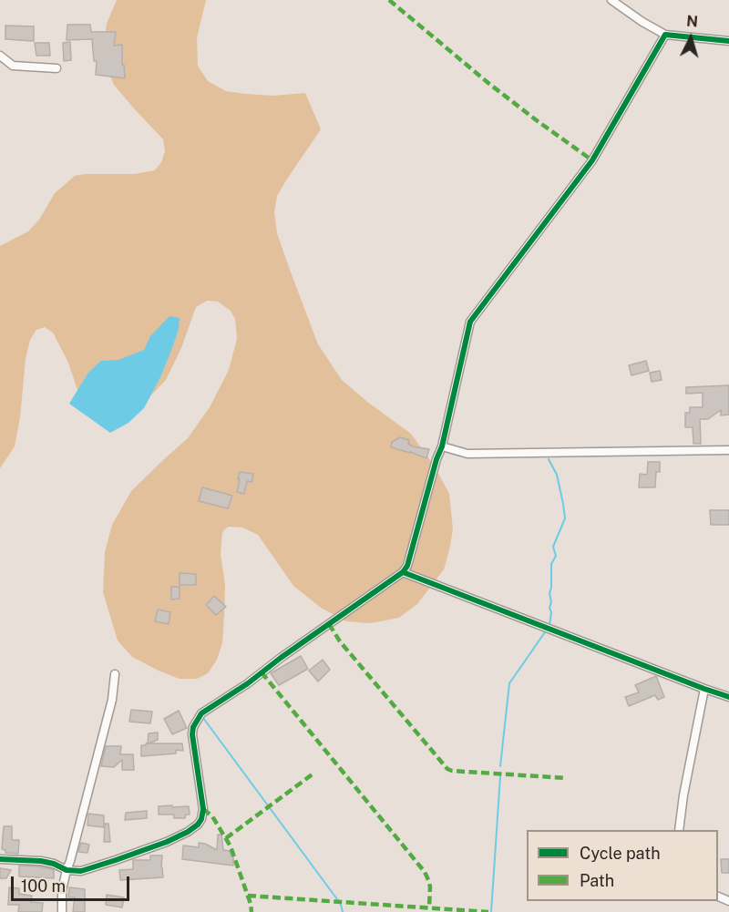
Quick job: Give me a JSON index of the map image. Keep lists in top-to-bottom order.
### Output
{
  "legend": ["Cycle path", "Path"],
  "scale_bar": "100 m",
  "north": "top"
}
